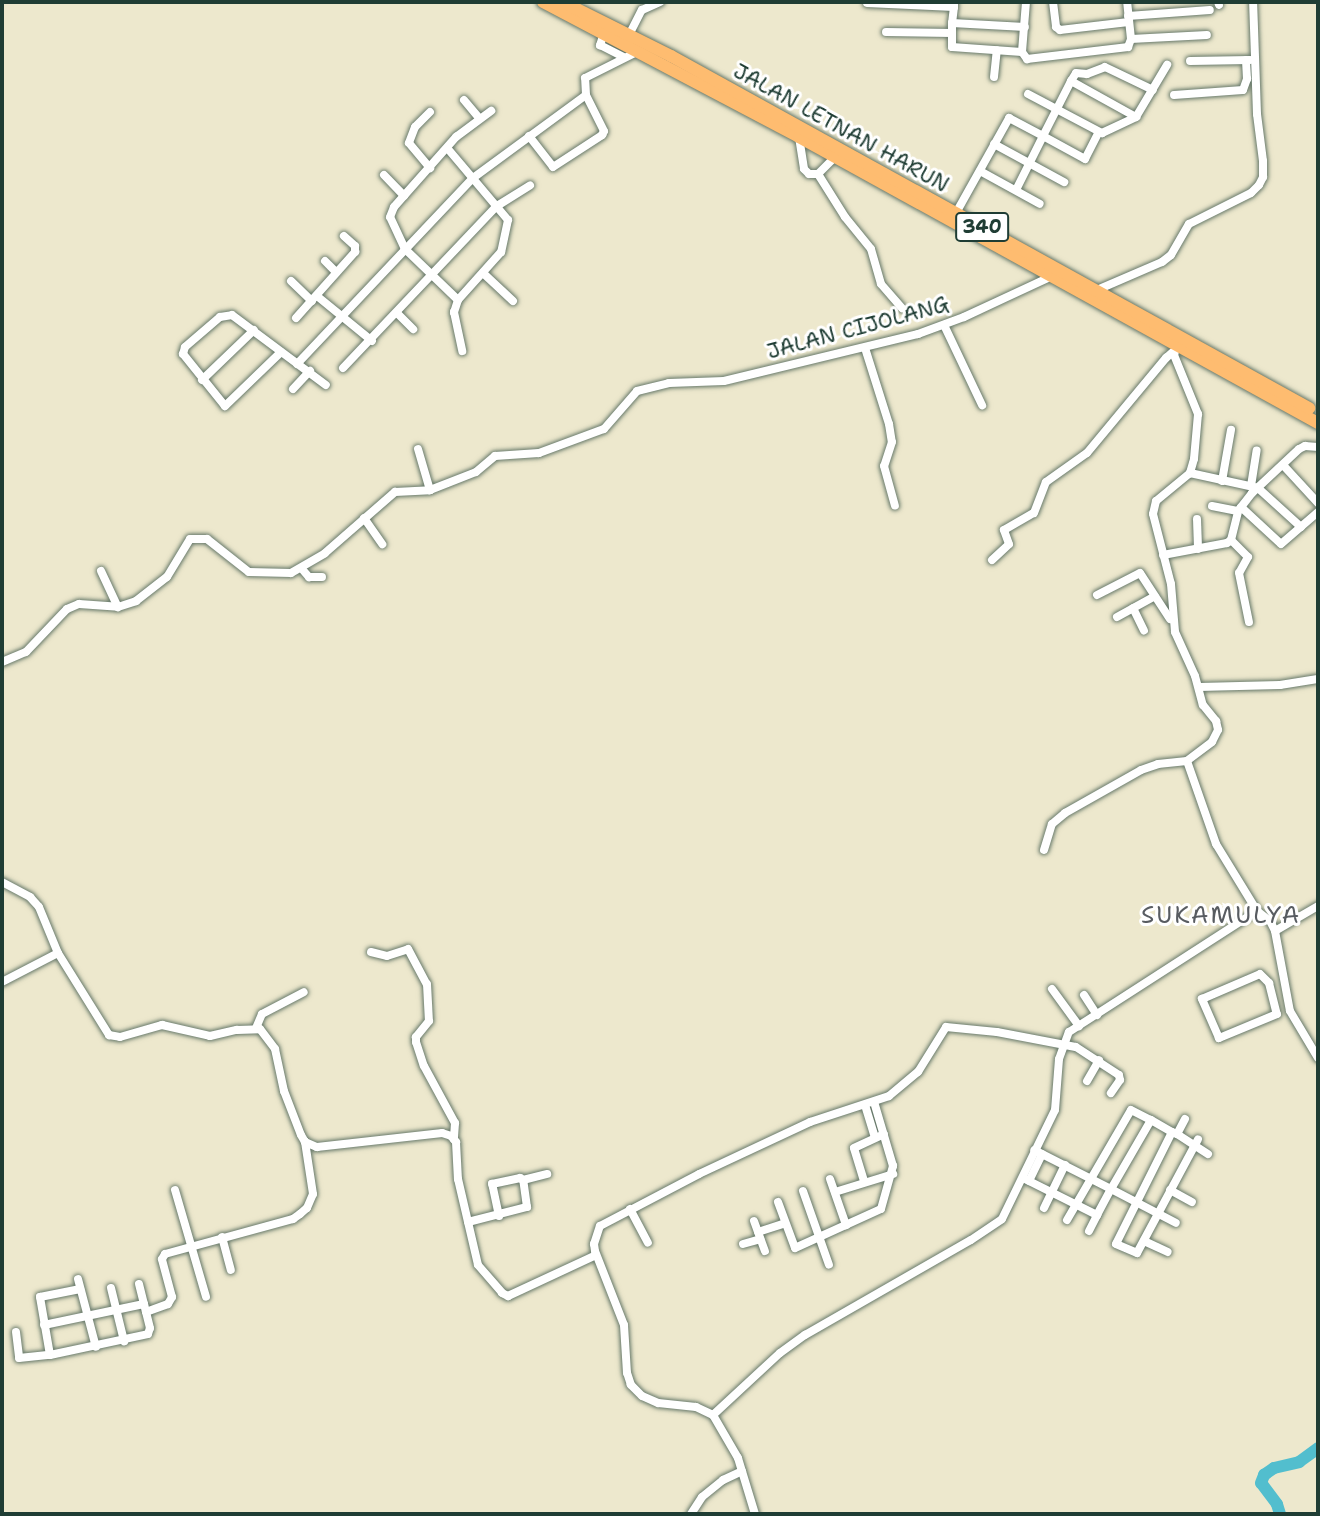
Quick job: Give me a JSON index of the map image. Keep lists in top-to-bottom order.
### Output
{
  "streets": {
    "main road": ["JALAN LETNAN HARUN", "340"],
    "street": ["JALAN CIJOLANG"]
  },
  "crossings": [
    ["JALAN LETNAN HARUN", "JALAN CIJOLANG"]
  ],
  "districts": ["SUKAMULYA"]
}
